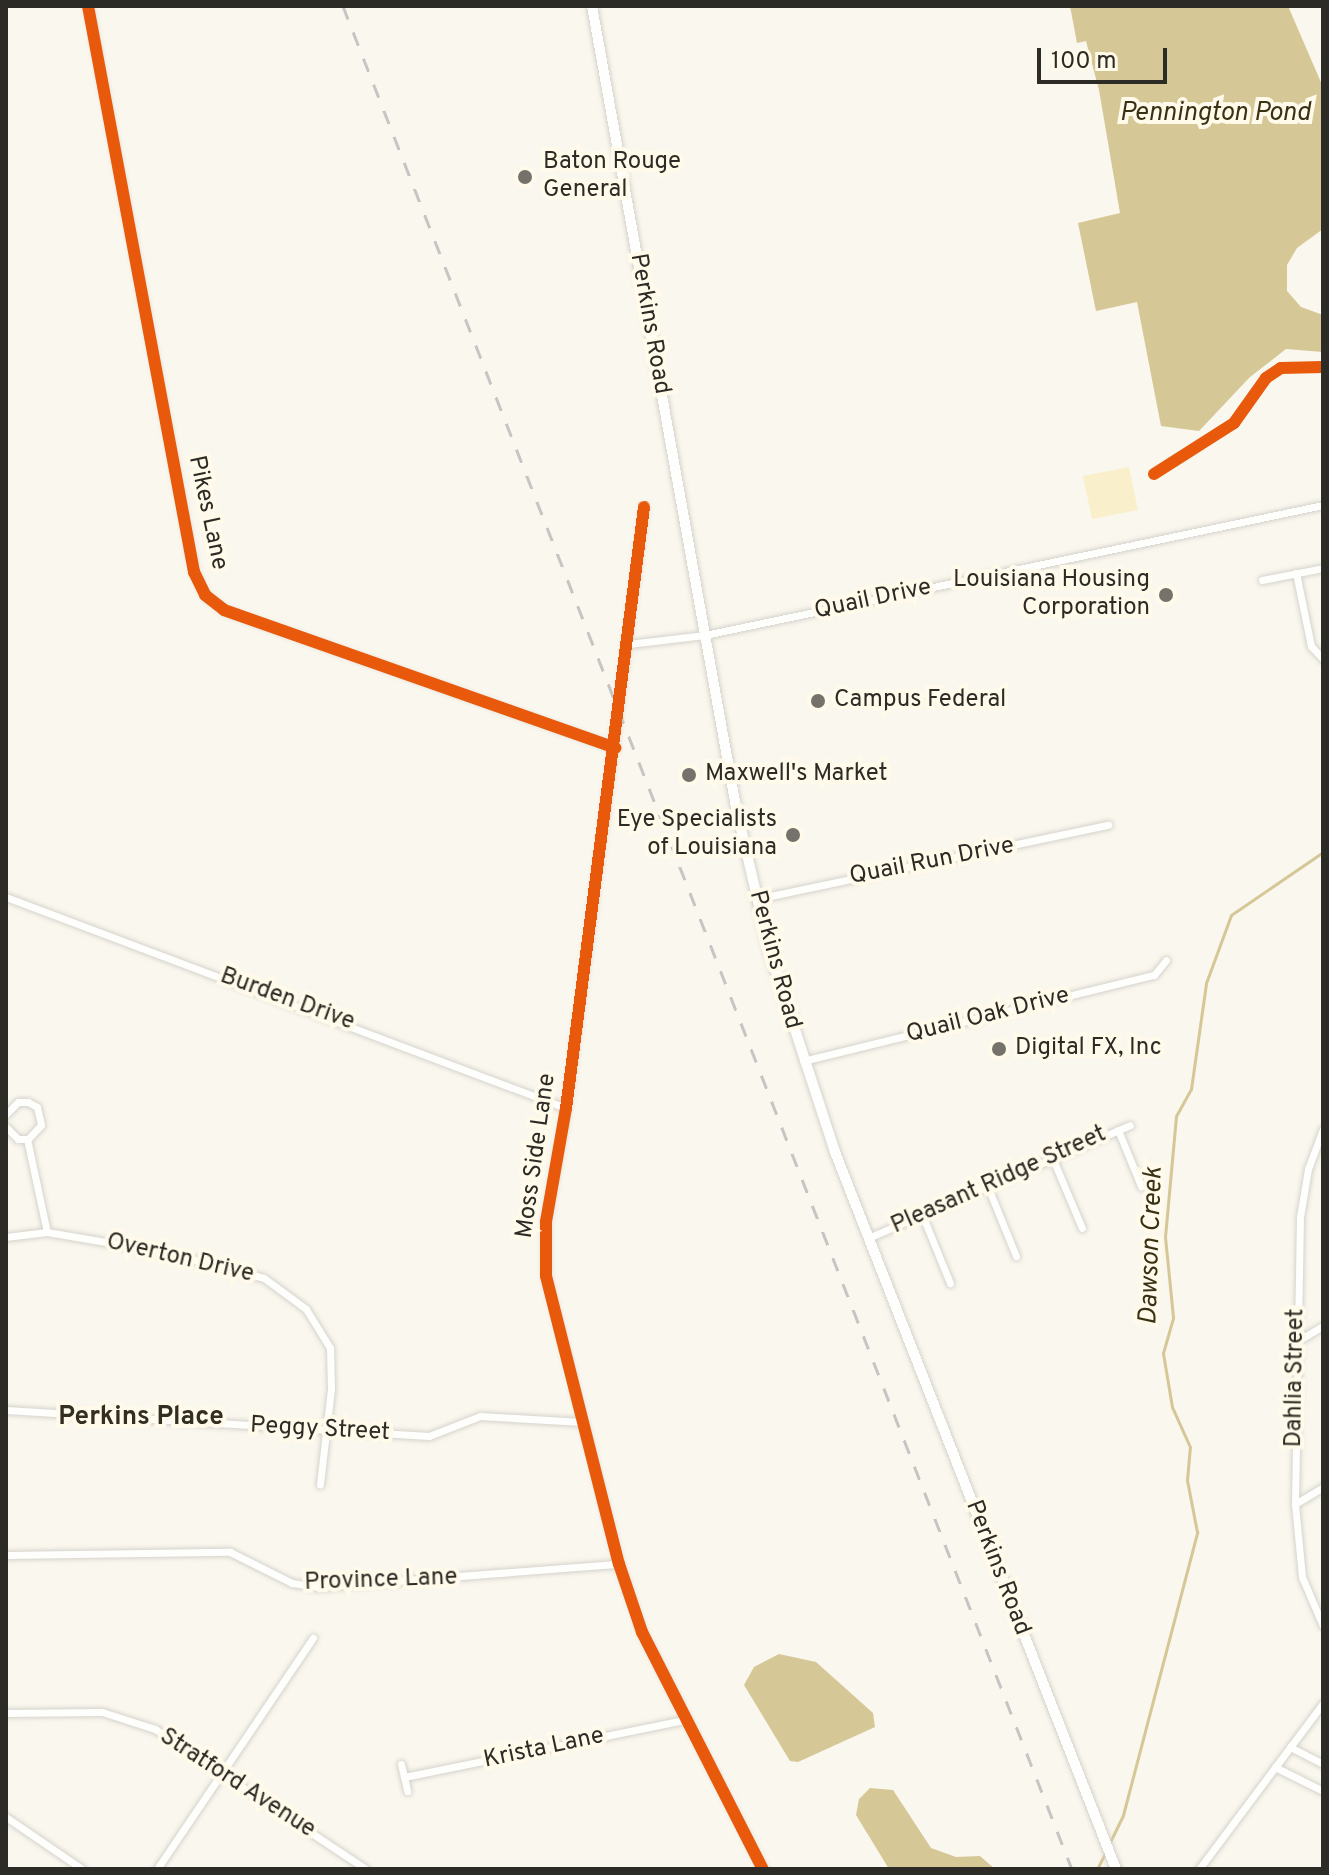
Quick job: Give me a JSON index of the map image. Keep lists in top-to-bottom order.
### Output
{
  "streets": {
    "main road": ["Perkins Road"],
    "street": [
      "Pikes Lane",
      "Quail Drive",
      "Quail Run Drive",
      "Burden Drive",
      "Quail Oak Drive",
      "Moss Side Lane",
      "Pleasant Ridge Street",
      "Overton Drive",
      "Dahlia Street",
      "Peggy Street",
      "Province Lane",
      "Krista Lane",
      "Stratford Avenue"
    ]
  },
  "crossings": [
    ["Perkins Road", "Quail Drive"],
    ["Perkins Road", "Quail Run Drive"],
    ["Perkins Road", "Quail Oak Drive"],
    ["Perkins Road", "Pleasant Ridge Street"],
    ["Pikes Lane", "Moss Side Lane"],
    ["Quail Drive", "Moss Side Lane"],
    ["Burden Drive", "Moss Side Lane"],
    ["Moss Side Lane", "Peggy Street"],
    ["Moss Side Lane", "Province Lane"],
    ["Moss Side Lane", "Krista Lane"],
    ["Overton Drive", "Peggy Street"]
  ],
  "districts": ["Perkins Place"],
  "water": ["Pennington Pond", "Dawson Creek"],
  "places": [
    "Baton Rouge General",
    "Louisiana Housing Corporation",
    "Campus Federal",
    "Maxwell's Market",
    "Eye Specialists of Louisiana",
    "Digital FX, Inc"
  ],
  "scale_bar": "100 m"
}
